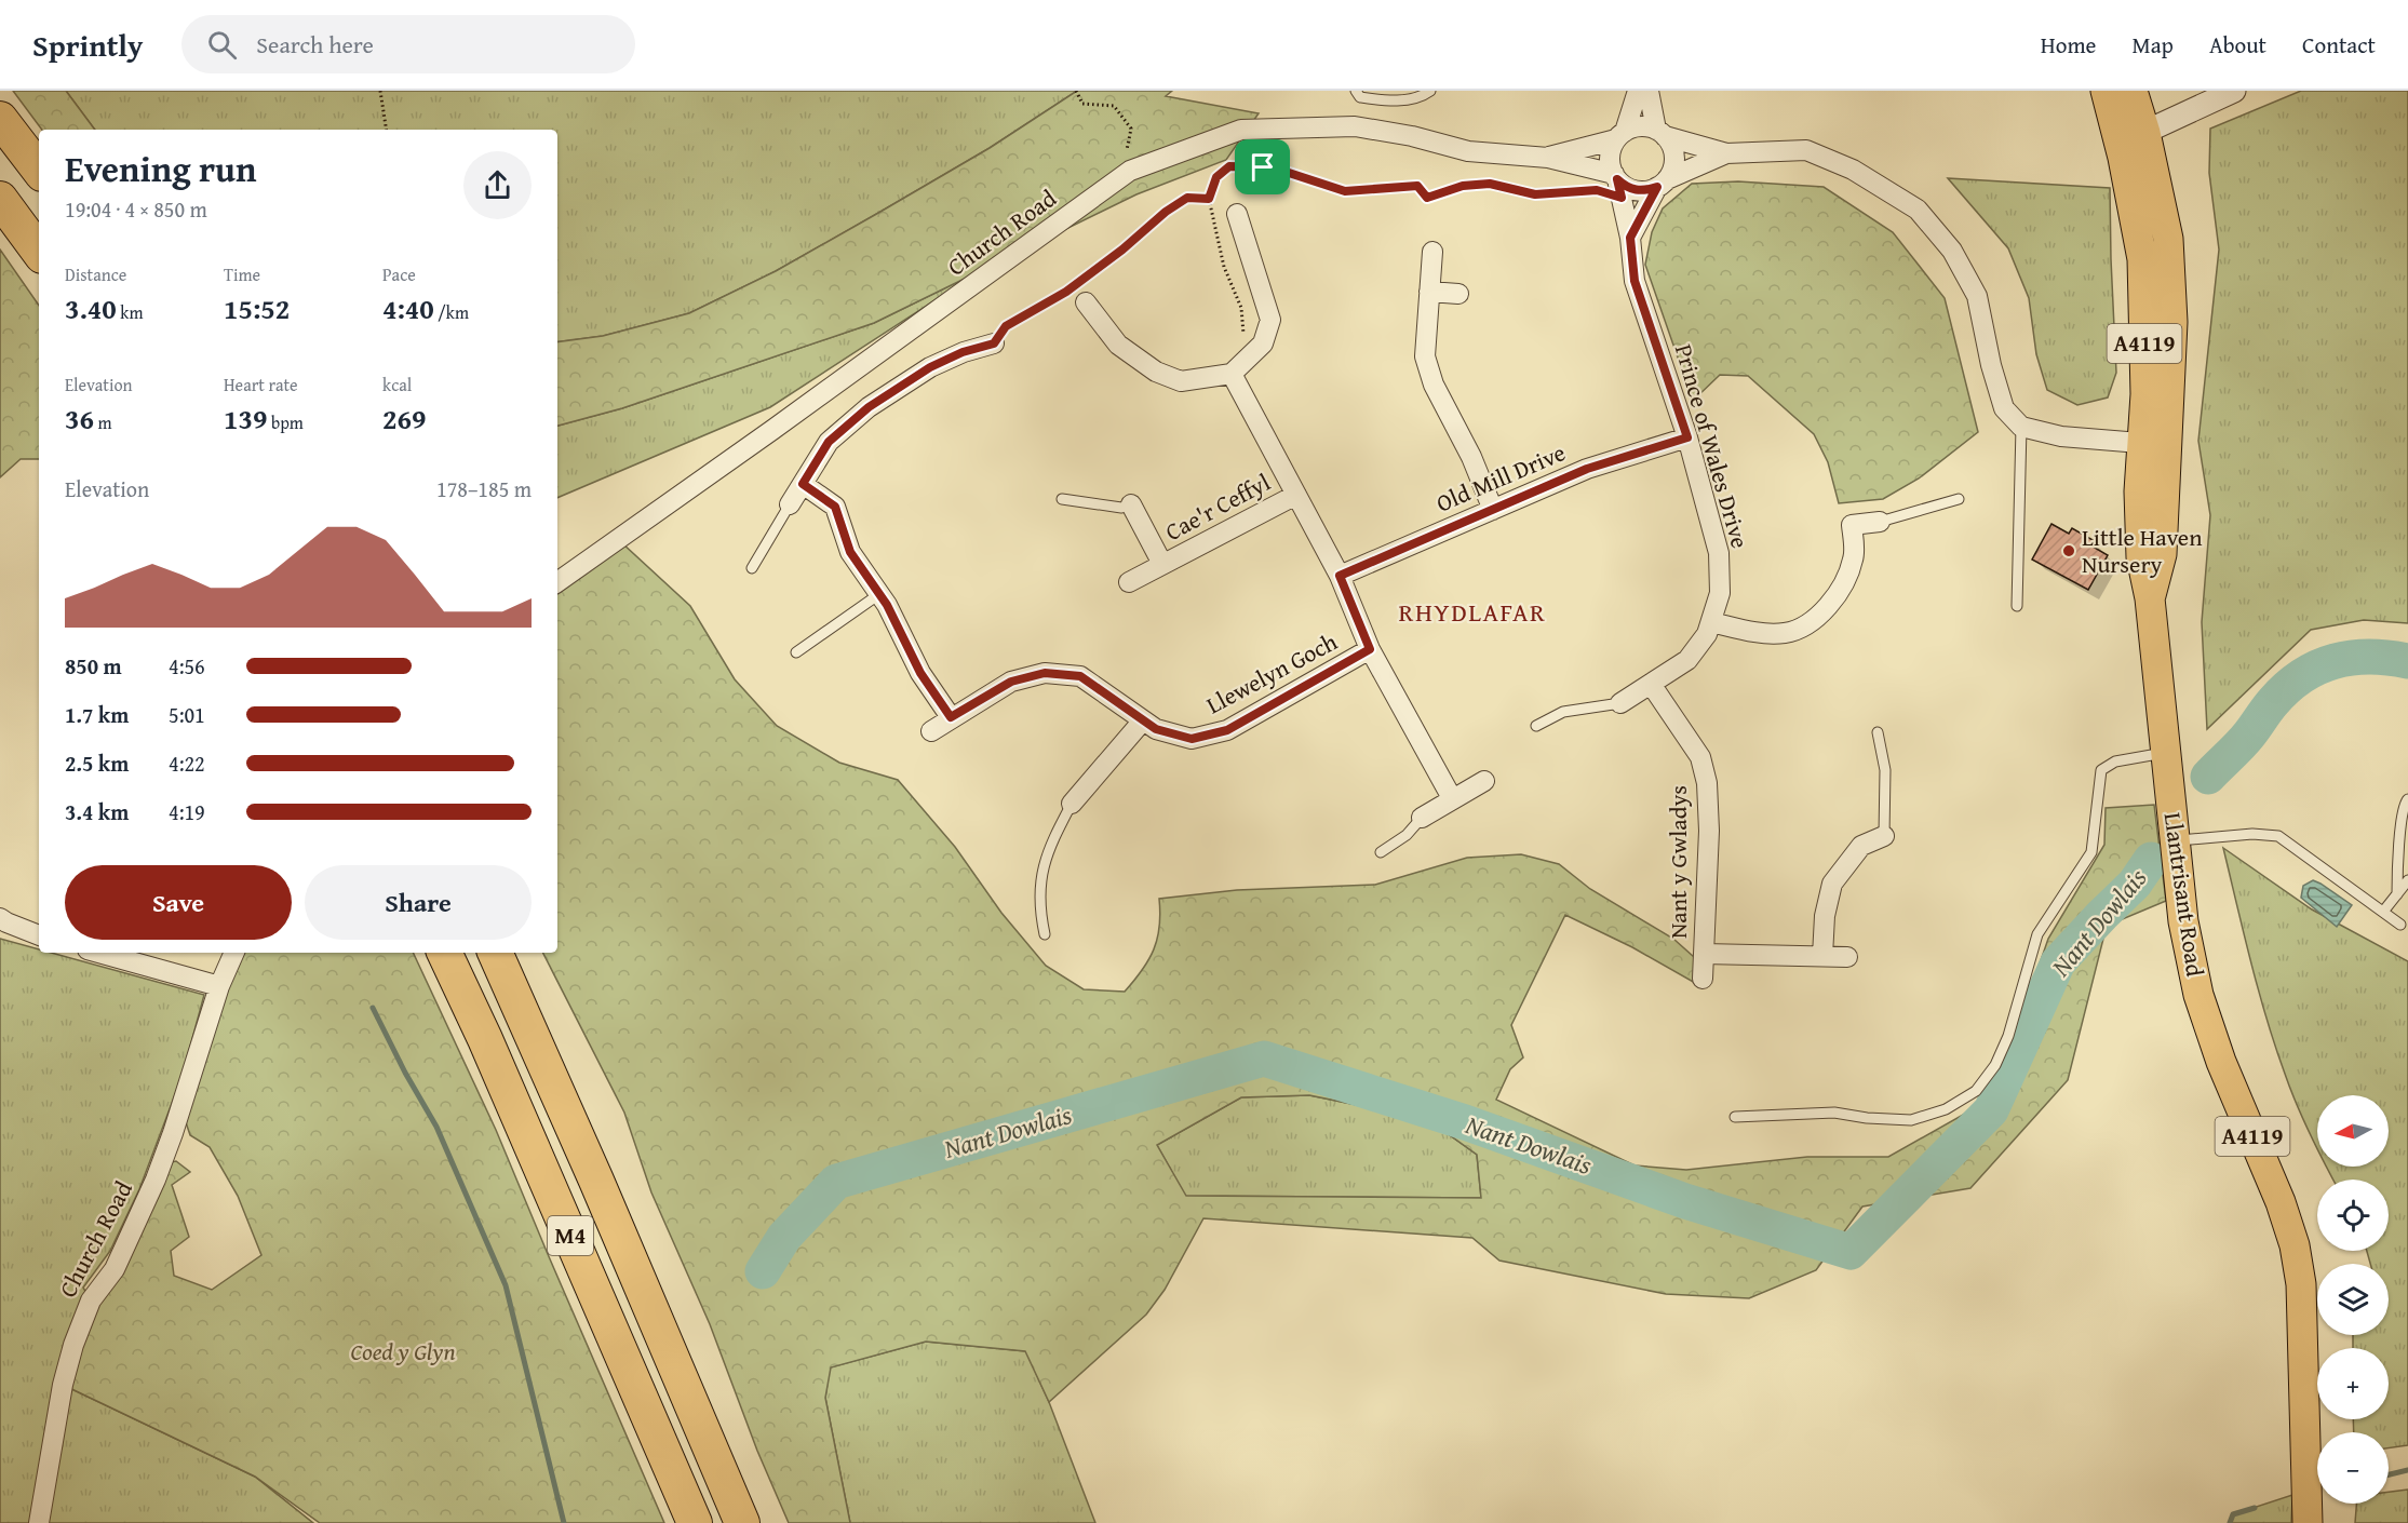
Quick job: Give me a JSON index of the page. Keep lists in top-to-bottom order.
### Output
{
  "streets": {
    "highway": ["M4"],
    "main road": ["A4119", "Llantrisant Road"],
    "street": [
      "Church Road",
      "Prince of Wales Drive",
      "Old Mill Drive",
      "Cae'r Ceffyl",
      "Llewelyn Goch",
      "Nant y Gwladys"
    ]
  },
  "crossings": [
    ["Church Road", "Prince of Wales Drive"],
    ["Prince of Wales Drive", "Old Mill Drive"],
    ["Prince of Wales Drive", "Nant y Gwladys"]
  ],
  "districts": ["RHYDLAFAR"],
  "water": ["Nant Dowlais"],
  "parks": ["Coed y Glyn"],
  "places": ["Little Haven Nursery"],
  "north": "left",
  "page": {
    "header": "Sprintly",
    "search": "Search here",
    "nav": [
      "Home",
      "Map",
      "About",
      "Contact"
    ],
    "heading": ["Evening run", "19:04 · 4 × 850 m"],
    "stats": [
      ["Distance", "3.40 km"],
      ["Time", "15:52"],
      ["Pace", "4:40 /km"],
      ["Elevation", "36 m"],
      ["Heart rate", "139 bpm"],
      ["kcal", "269"]
    ],
    "chart": ["Elevation", "178–185 m"],
    "list": [
      {
        "name": "850 m",
        "note": "4:56"
      },
      {
        "name": "1.7 km",
        "note": "5:01"
      },
      {
        "name": "2.5 km",
        "note": "4:22"
      },
      {
        "name": "3.4 km",
        "note": "4:19"
      }
    ],
    "buttons": ["Save", "Share"],
    "map_buttons": ["+", "−"]
  }
}
